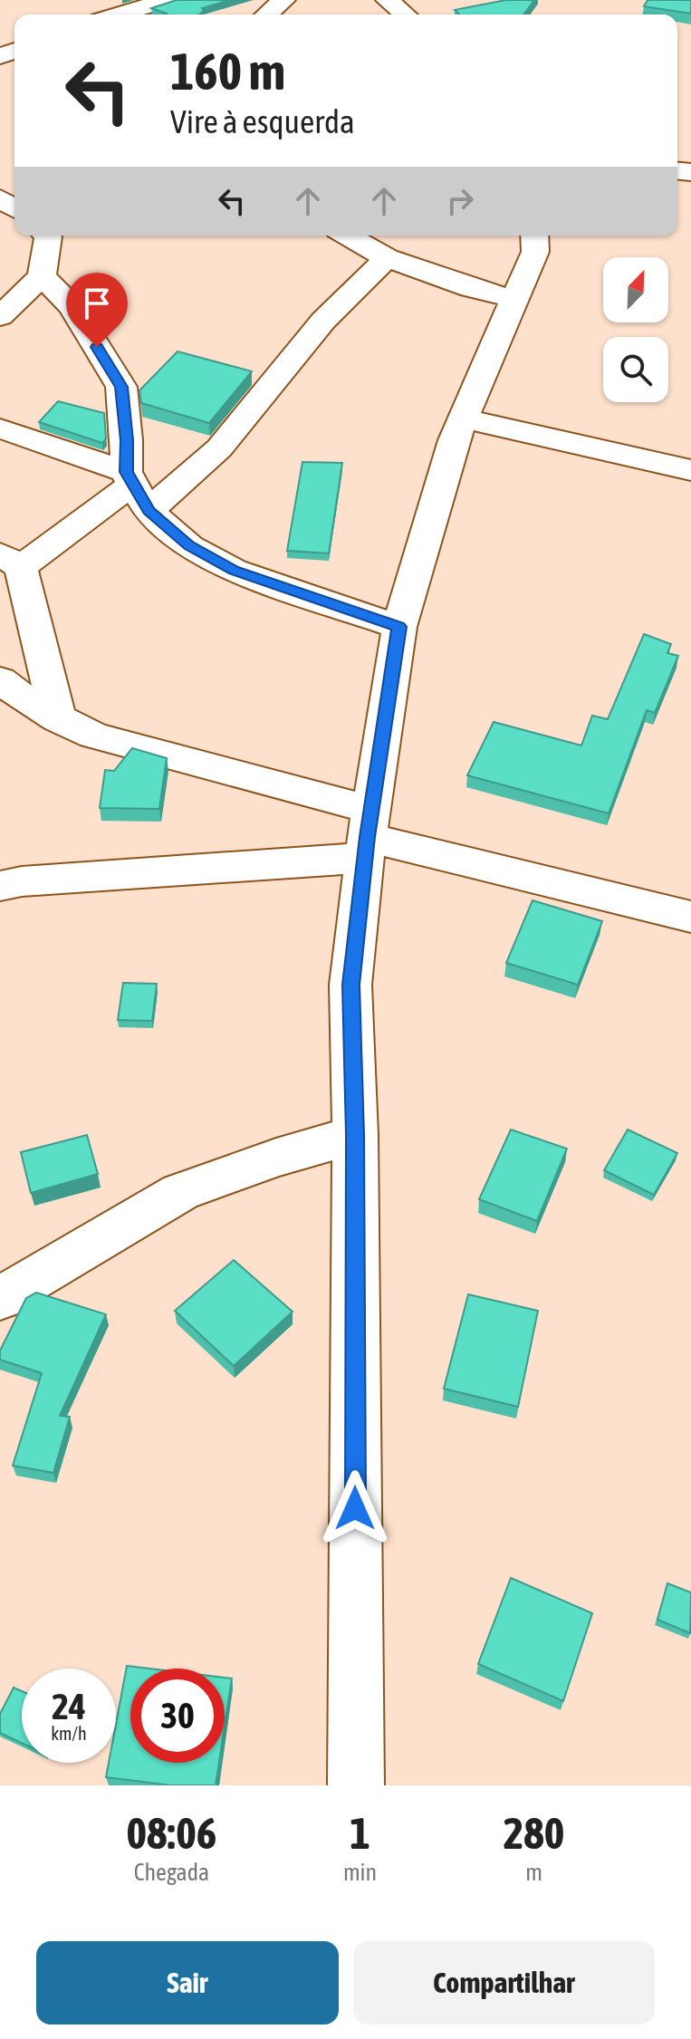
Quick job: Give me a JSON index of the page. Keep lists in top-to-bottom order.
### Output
{
  "north": "top right",
  "page": {
    "turn": ["160 m", "Vire à esquerda"],
    "speed": "24 km/h",
    "limit": "30",
    "eta": [
      "08:06",
      "Chegada",
      "1",
      "min",
      "280",
      "m"
    ],
    "buttons": ["Sair", "Compartilhar"]
  }
}
